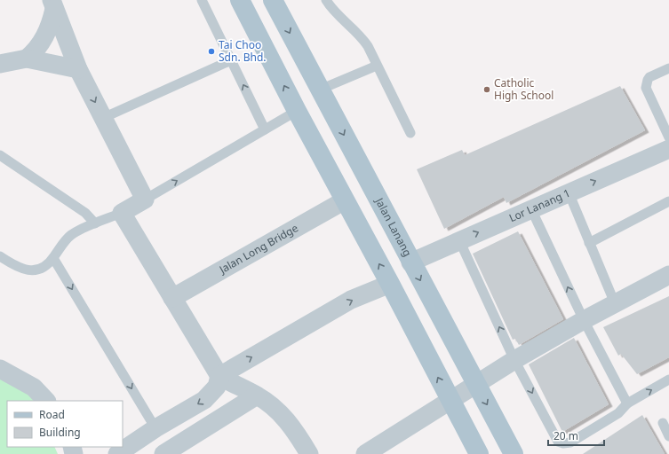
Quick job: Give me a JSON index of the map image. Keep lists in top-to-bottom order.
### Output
{
  "streets": {
    "main road": ["Jalan Lanang"],
    "street": ["Lor Lanang 1", "Jalan Long Bridge"]
  },
  "crossings": [
    ["Lor Lanang 1", "Jalan Lanang"]
  ],
  "places": ["Tai Choo Sdn. Bhd.", "Catholic High School"],
  "legend": ["Road", "Building"],
  "scale_bar": "20 m"
}
